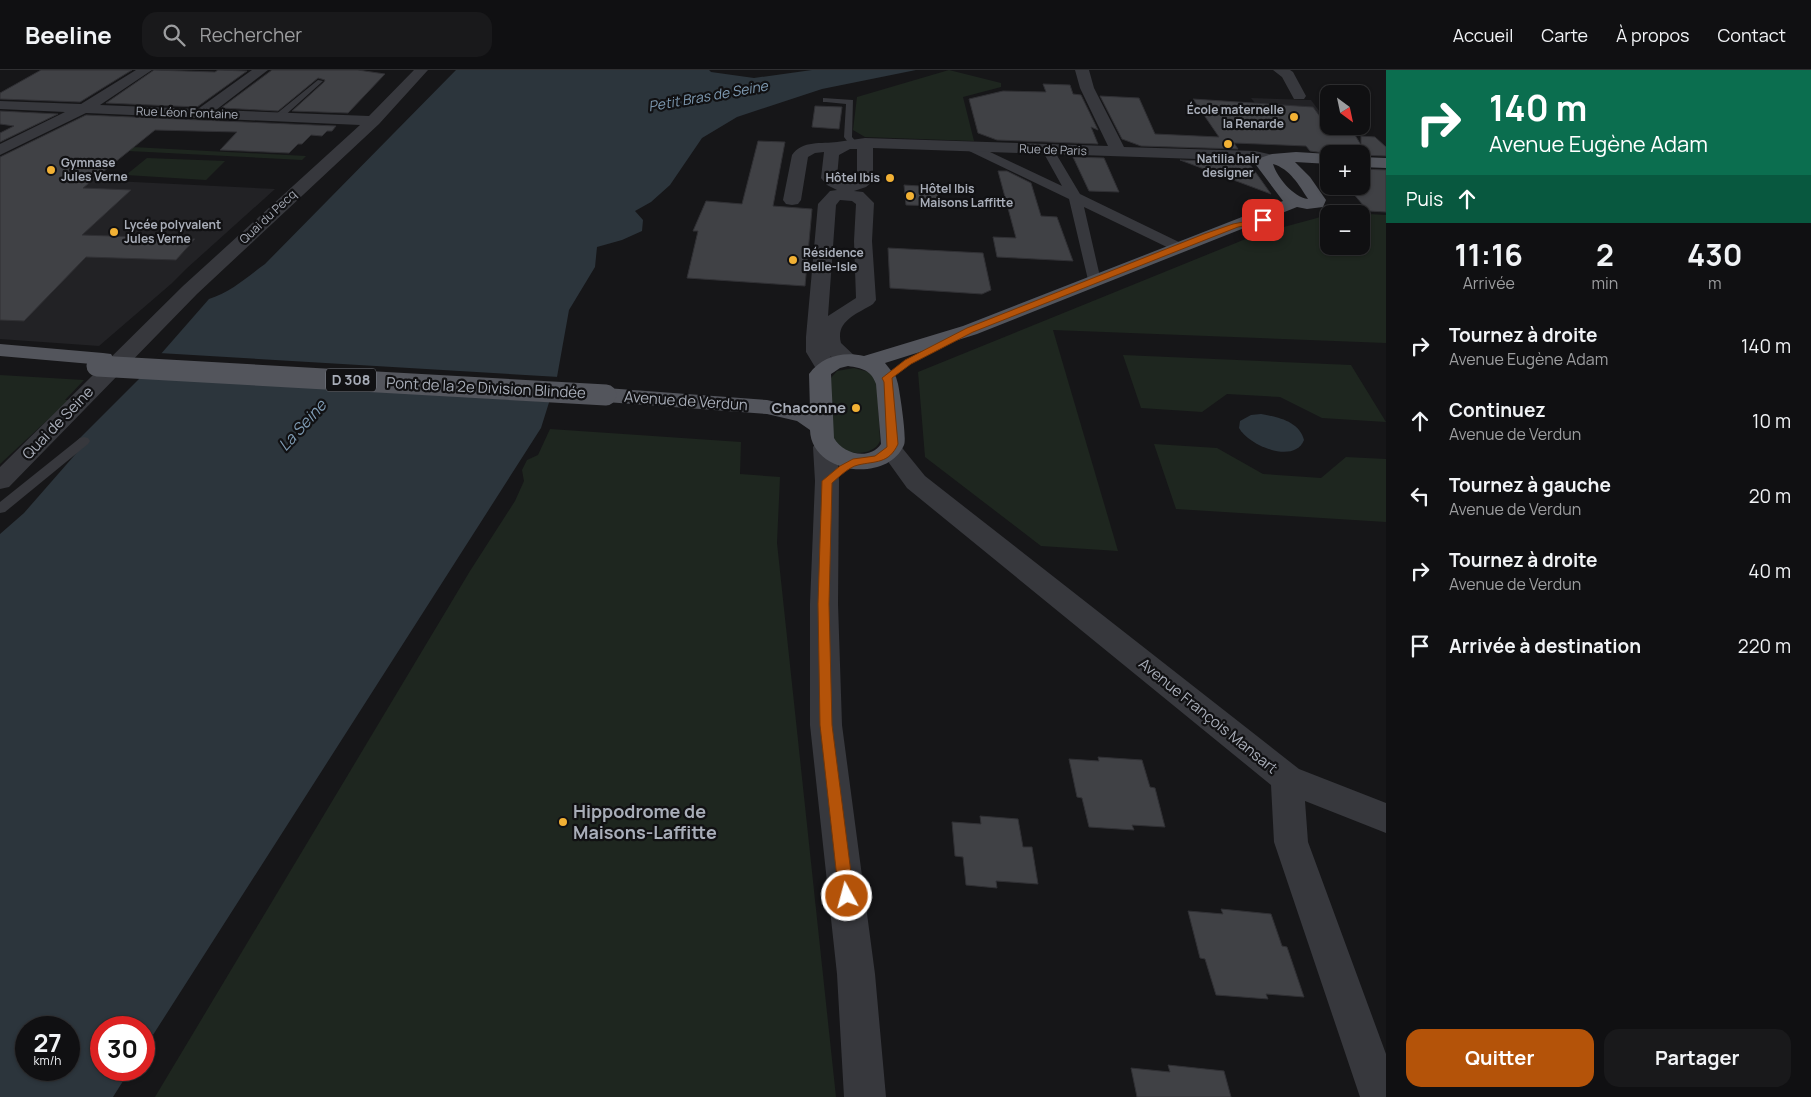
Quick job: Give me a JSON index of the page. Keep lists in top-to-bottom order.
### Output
{
  "streets": {
    "main road": [
      "Rue de Paris",
      "D 308",
      "Pont de la 2e Division Blindée",
      "Avenue de Verdun"
    ],
    "street": [
      "Rue Léon Fontaine",
      "Quai du Pecq",
      "Quai de Seine",
      "Avenue François Mansart"
    ]
  },
  "crossings": [
    ["Rue Léon Fontaine", "Quai du Pecq"],
    ["Quai du Pecq", "D 308"],
    ["Quai du Pecq", "Pont de la 2e Division Blindée"],
    ["Quai du Pecq", "Quai de Seine"],
    ["D 308", "Pont de la 2e Division Blindée"],
    ["D 308", "Quai de Seine"],
    ["Pont de la 2e Division Blindée", "Avenue de Verdun"],
    ["Pont de la 2e Division Blindée", "Quai de Seine"],
    ["Avenue de Verdun", "Avenue François Mansart"]
  ],
  "water": ["Petit Bras de Seine", "La Seine"],
  "places": [
    "École maternelle la Renarde",
    "Natilia hair designer",
    "Gymnase Jules Verne",
    "Hôtel Ibis",
    "Hôtel Ibis Maisons Laffitte",
    "Lycée polyvalent Jules Verne",
    "Résidence Belle-Isle",
    "Chaconne",
    "Hippodrome de Maisons-Laffitte"
  ],
  "north": "bottom right",
  "page": {
    "header": "Beeline",
    "search": "Rechercher",
    "nav": [
      "Accueil",
      "Carte",
      "À propos",
      "Contact"
    ],
    "turn": ["140 m", "Avenue Eugène Adam"],
    "map_buttons": ["+", "−"],
    "then": "Puis",
    "eta": [
      "11:16",
      "Arrivée",
      "2",
      "min",
      "430",
      "m"
    ],
    "list": [
      {
        "name": "Tournez à droite",
        "note": "Avenue Eugène Adam",
        "value": "140 m"
      },
      {
        "name": "Continuez",
        "note": "Avenue de Verdun",
        "value": "10 m"
      },
      {
        "name": "Tournez à gauche",
        "note": "Avenue de Verdun",
        "value": "20 m"
      },
      {
        "name": "Tournez à droite",
        "note": "Avenue de Verdun",
        "value": "40 m"
      },
      {
        "name": "Arrivée à destination",
        "value": "220 m"
      }
    ],
    "speed": "27 km/h",
    "limit": "30",
    "buttons": ["Quitter", "Partager"]
  }
}
